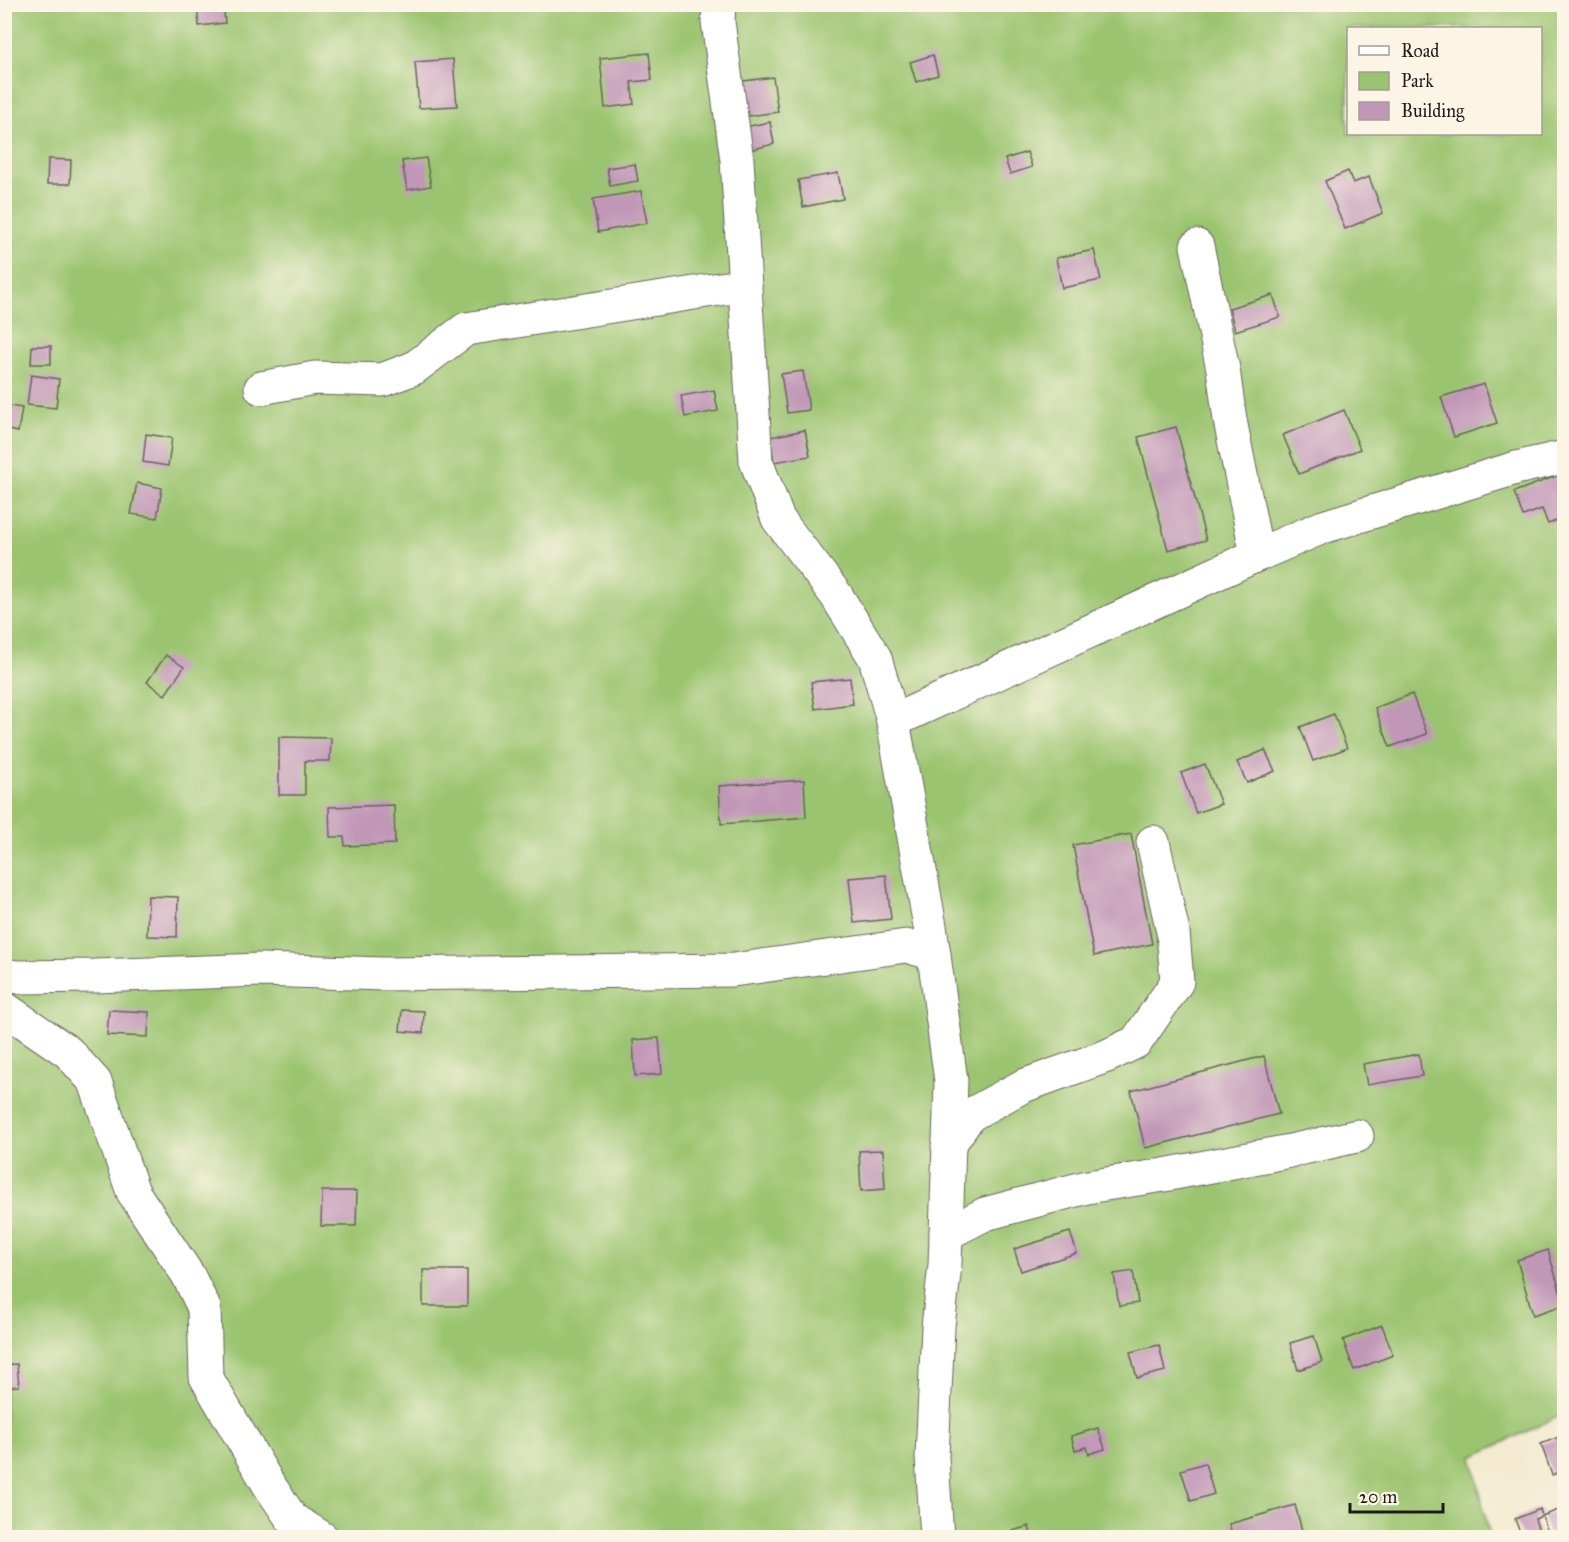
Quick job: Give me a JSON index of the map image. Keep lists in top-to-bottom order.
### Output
{
  "legend": ["Road", "Park", "Building"],
  "scale_bar": "20 m"
}
